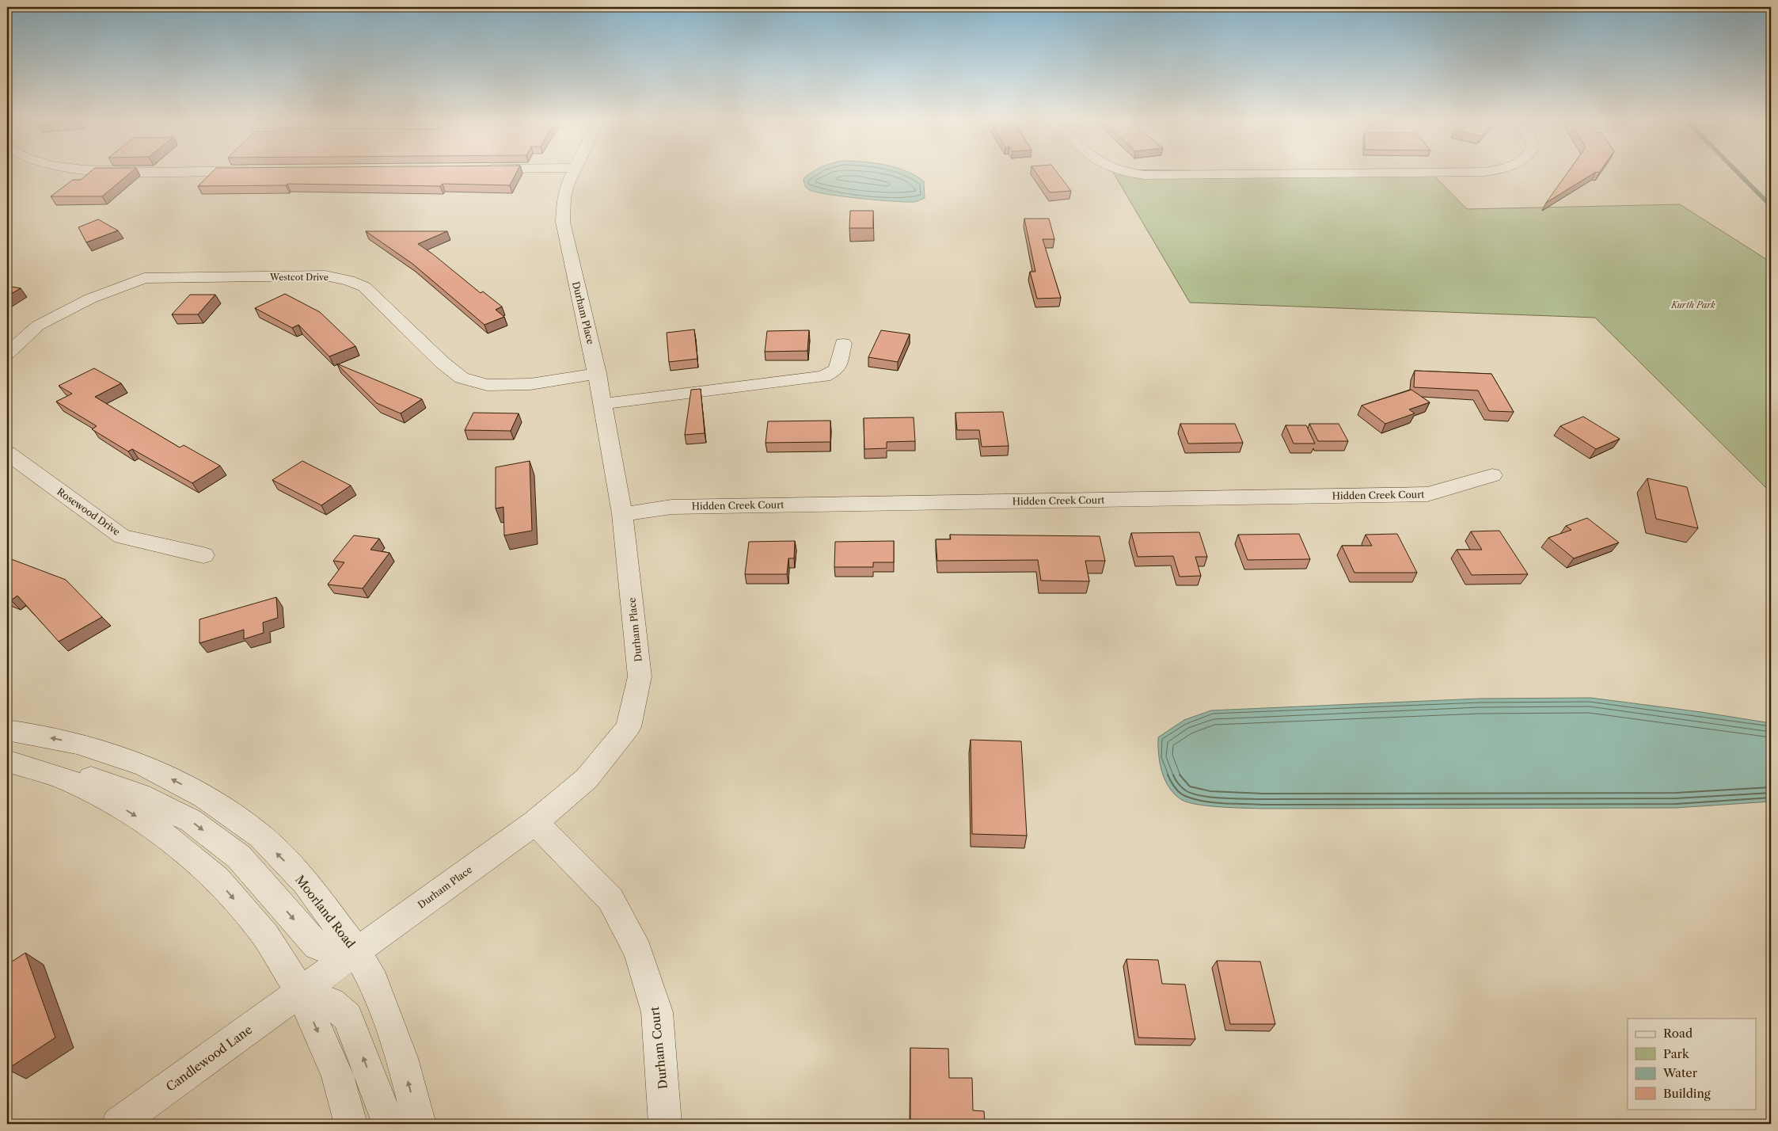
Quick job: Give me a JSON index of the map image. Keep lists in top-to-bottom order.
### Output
{
  "streets": {
    "street": [
      "Westcot Drive",
      "Durham Place",
      "Hidden Creek Court",
      "Rosewood Drive",
      "Moorland Road",
      "Durham Court",
      "Candlewood Lane"
    ]
  },
  "crossings": [
    ["Westcot Drive", "Durham Place"],
    ["Durham Place", "Hidden Creek Court"],
    ["Durham Place", "Moorland Road"],
    ["Durham Place", "Durham Court"],
    ["Durham Place", "Candlewood Lane"]
  ],
  "parks": ["Kurth Park"],
  "legend": [
    "Road",
    "Park",
    "Water",
    "Building"
  ]
}
